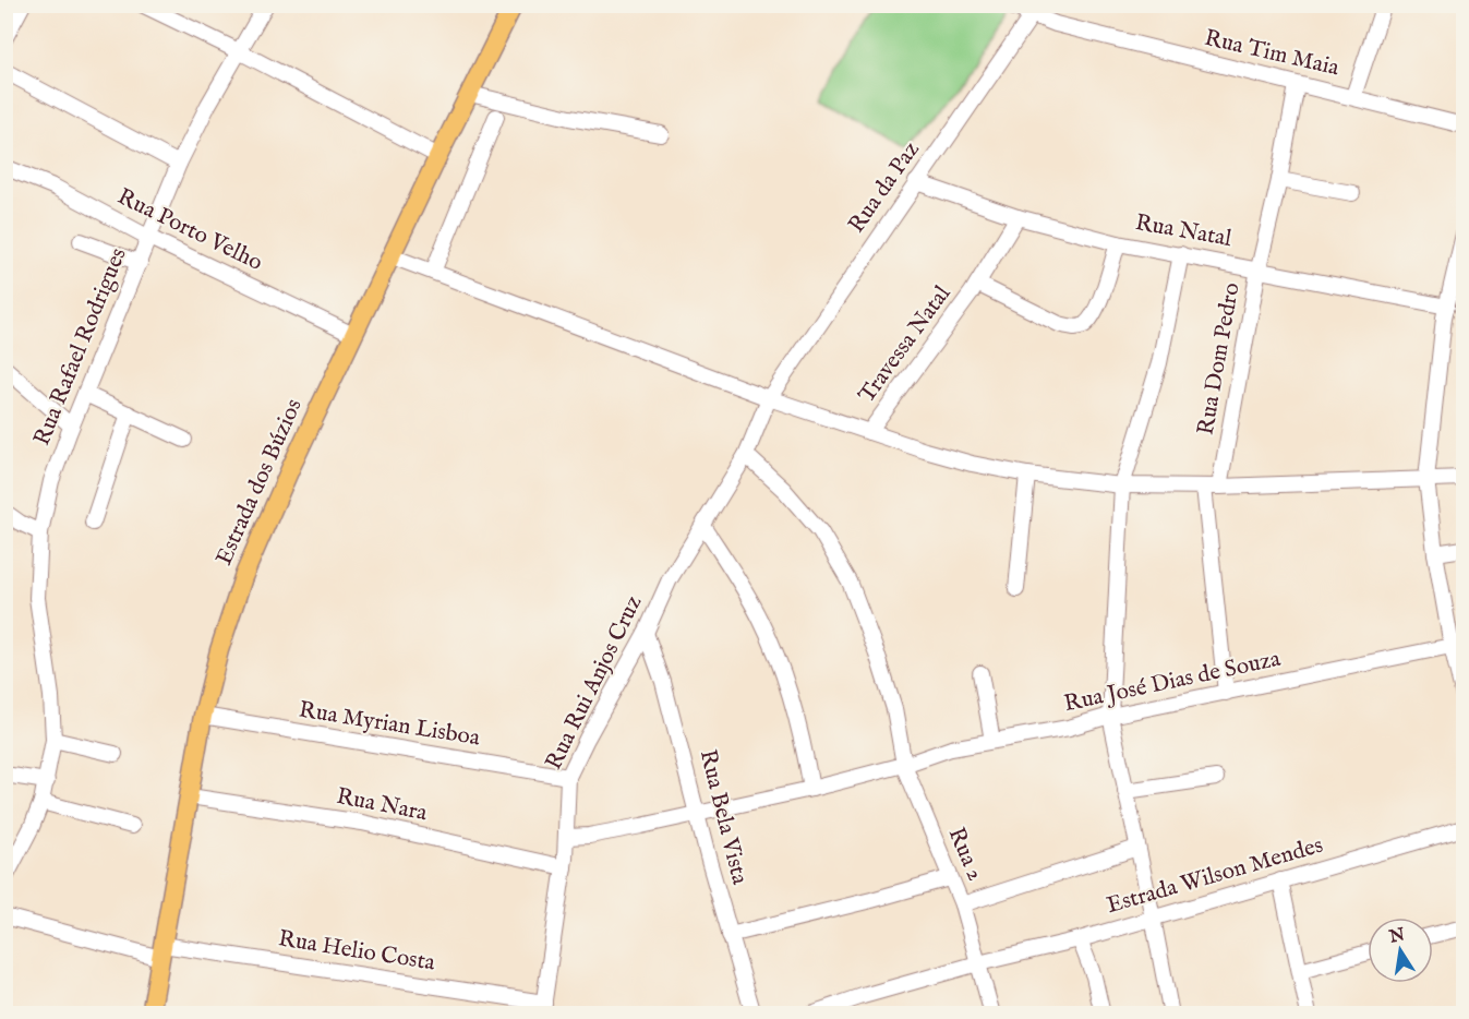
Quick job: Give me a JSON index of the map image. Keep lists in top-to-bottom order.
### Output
{
  "streets": {
    "main road": ["Estrada dos Búzios"],
    "street": [
      "Rua Tim Maia",
      "Rua da Paz",
      "Rua Porto Velho",
      "Rua Natal",
      "Travessa Natal",
      "Rua Rafael Rodrigues",
      "Rua Dom Pedro",
      "Rua José Dias de Souza",
      "Rua Rui Anjos Cruz",
      "Rua Myrian Lisboa",
      "Rua Nara",
      "Rua Bela Vista",
      "Rua 2",
      "Estrada Wilson Mendes",
      "Rua Helio Costa"
    ]
  },
  "crossings": [
    ["Rua Tim Maia", "Rua da Paz"],
    ["Rua Tim Maia", "Rua Dom Pedro"],
    ["Rua da Paz", "Rua Natal"],
    ["Rua da Paz", "Rua Rui Anjos Cruz"],
    ["Rua Porto Velho", "Rua Rafael Rodrigues"],
    ["Rua Porto Velho", "Estrada dos Búzios"],
    ["Rua Natal", "Travessa Natal"],
    ["Rua Natal", "Rua Dom Pedro"],
    ["Rua Dom Pedro", "Rua José Dias de Souza"],
    ["Estrada dos Búzios", "Rua Myrian Lisboa"],
    ["Estrada dos Búzios", "Rua Nara"],
    ["Estrada dos Búzios", "Rua Helio Costa"],
    ["Rua José Dias de Souza", "Rua Rui Anjos Cruz"],
    ["Rua José Dias de Souza", "Rua Bela Vista"],
    ["Rua José Dias de Souza", "Rua 2"],
    ["Rua Rui Anjos Cruz", "Rua Myrian Lisboa"],
    ["Rua Rui Anjos Cruz", "Rua Nara"],
    ["Rua Rui Anjos Cruz", "Rua Bela Vista"],
    ["Rua Rui Anjos Cruz", "Rua 2"],
    ["Rua Rui Anjos Cruz", "Rua Helio Costa"],
    ["Rua 2", "Estrada Wilson Mendes"]
  ],
  "north": "top"
}
